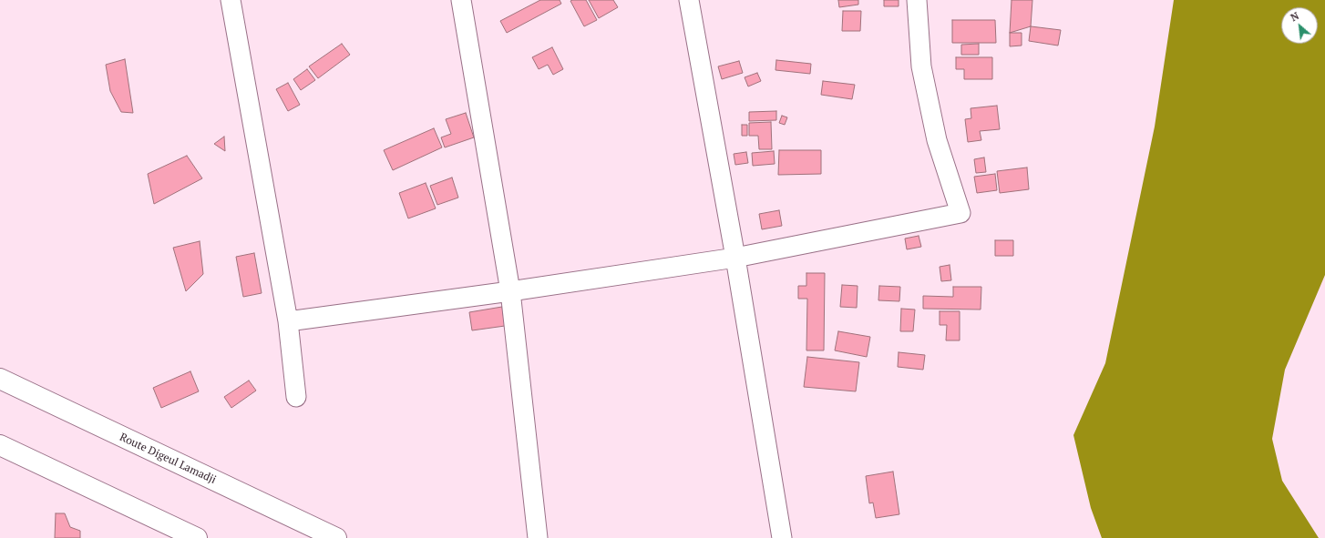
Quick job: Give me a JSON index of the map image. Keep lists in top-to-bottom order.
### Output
{
  "streets": {
    "main road": ["Route Digeul Lamadji"]
  },
  "north": "top left"
}
